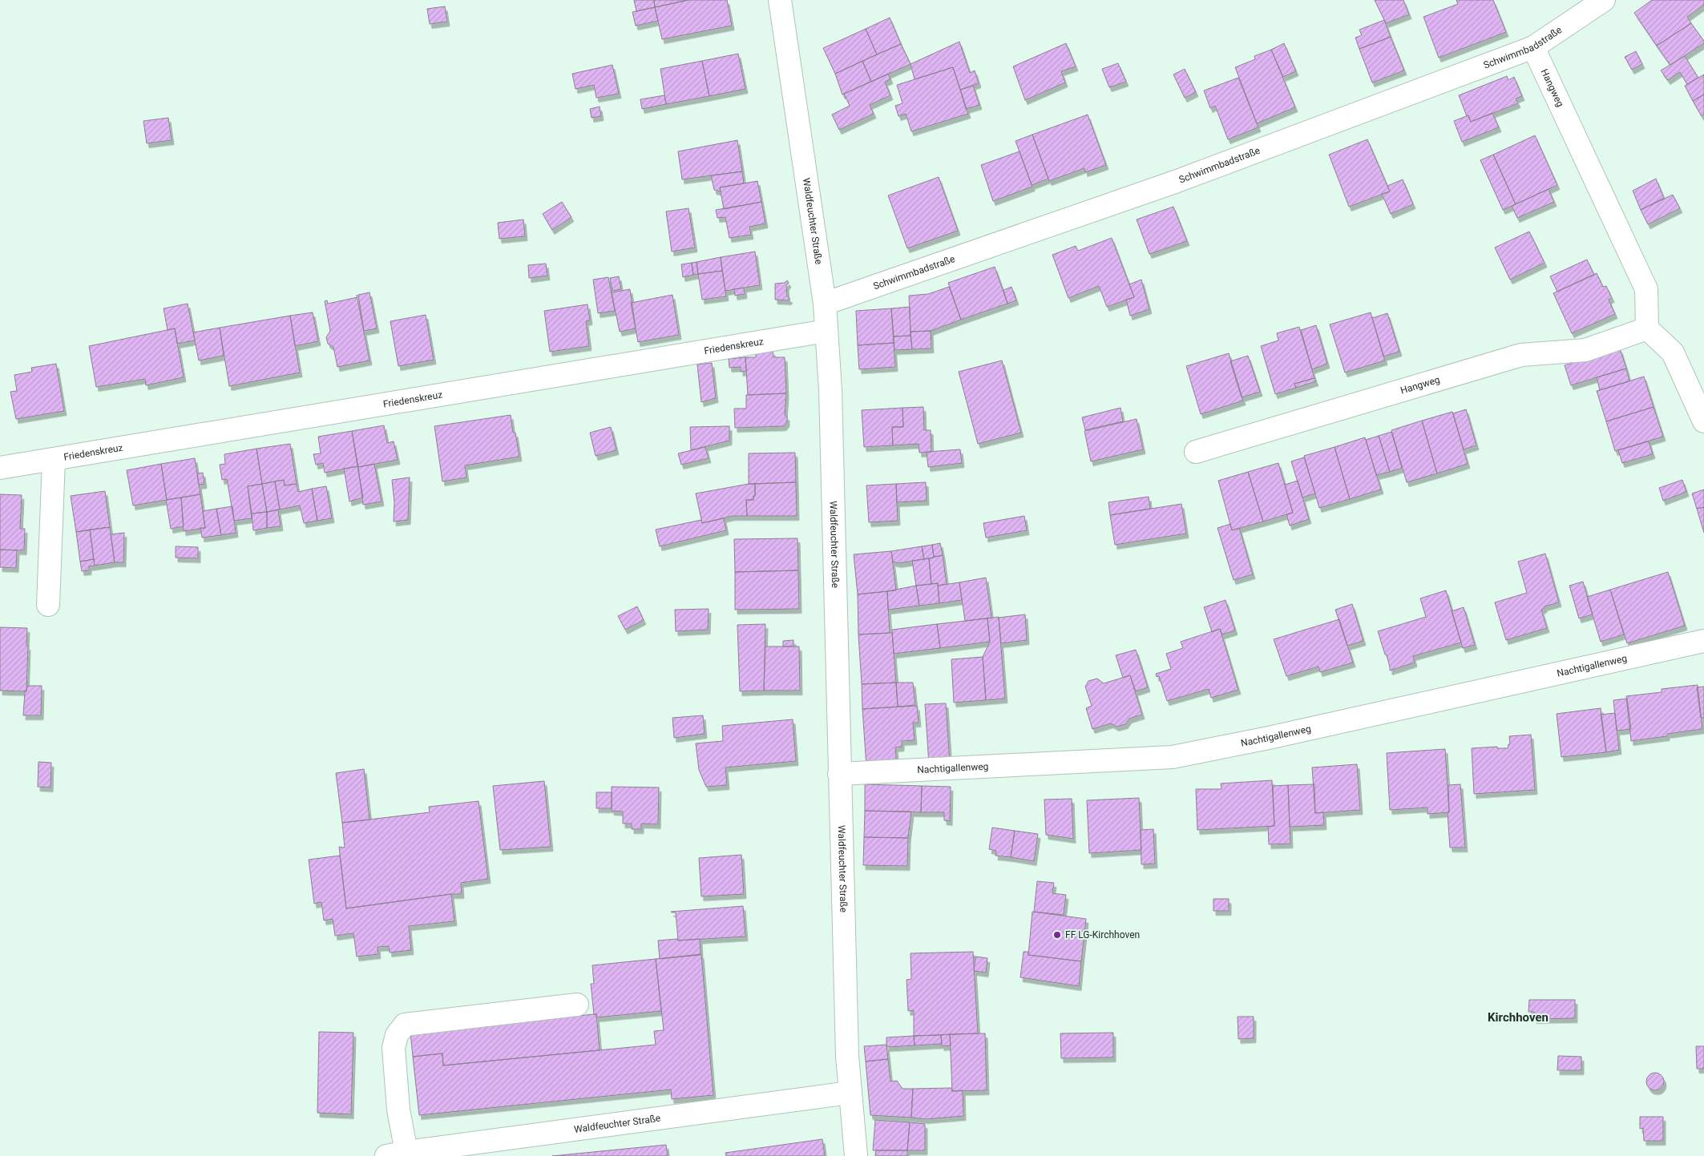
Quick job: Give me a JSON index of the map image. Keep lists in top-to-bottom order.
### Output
{
  "streets": {
    "street": [
      "Schwimmbadstraße",
      "Hangweg",
      "Waldfeuchter Straße",
      "Friedenskreuz",
      "Nachtigallenweg"
    ]
  },
  "crossings": [
    ["Schwimmbadstraße", "Hangweg"],
    ["Schwimmbadstraße", "Waldfeuchter Straße"],
    ["Waldfeuchter Straße", "Friedenskreuz"],
    ["Waldfeuchter Straße", "Nachtigallenweg"]
  ],
  "districts": ["Kirchhoven"],
  "places": ["FF LG-Kirchhoven"]
}
